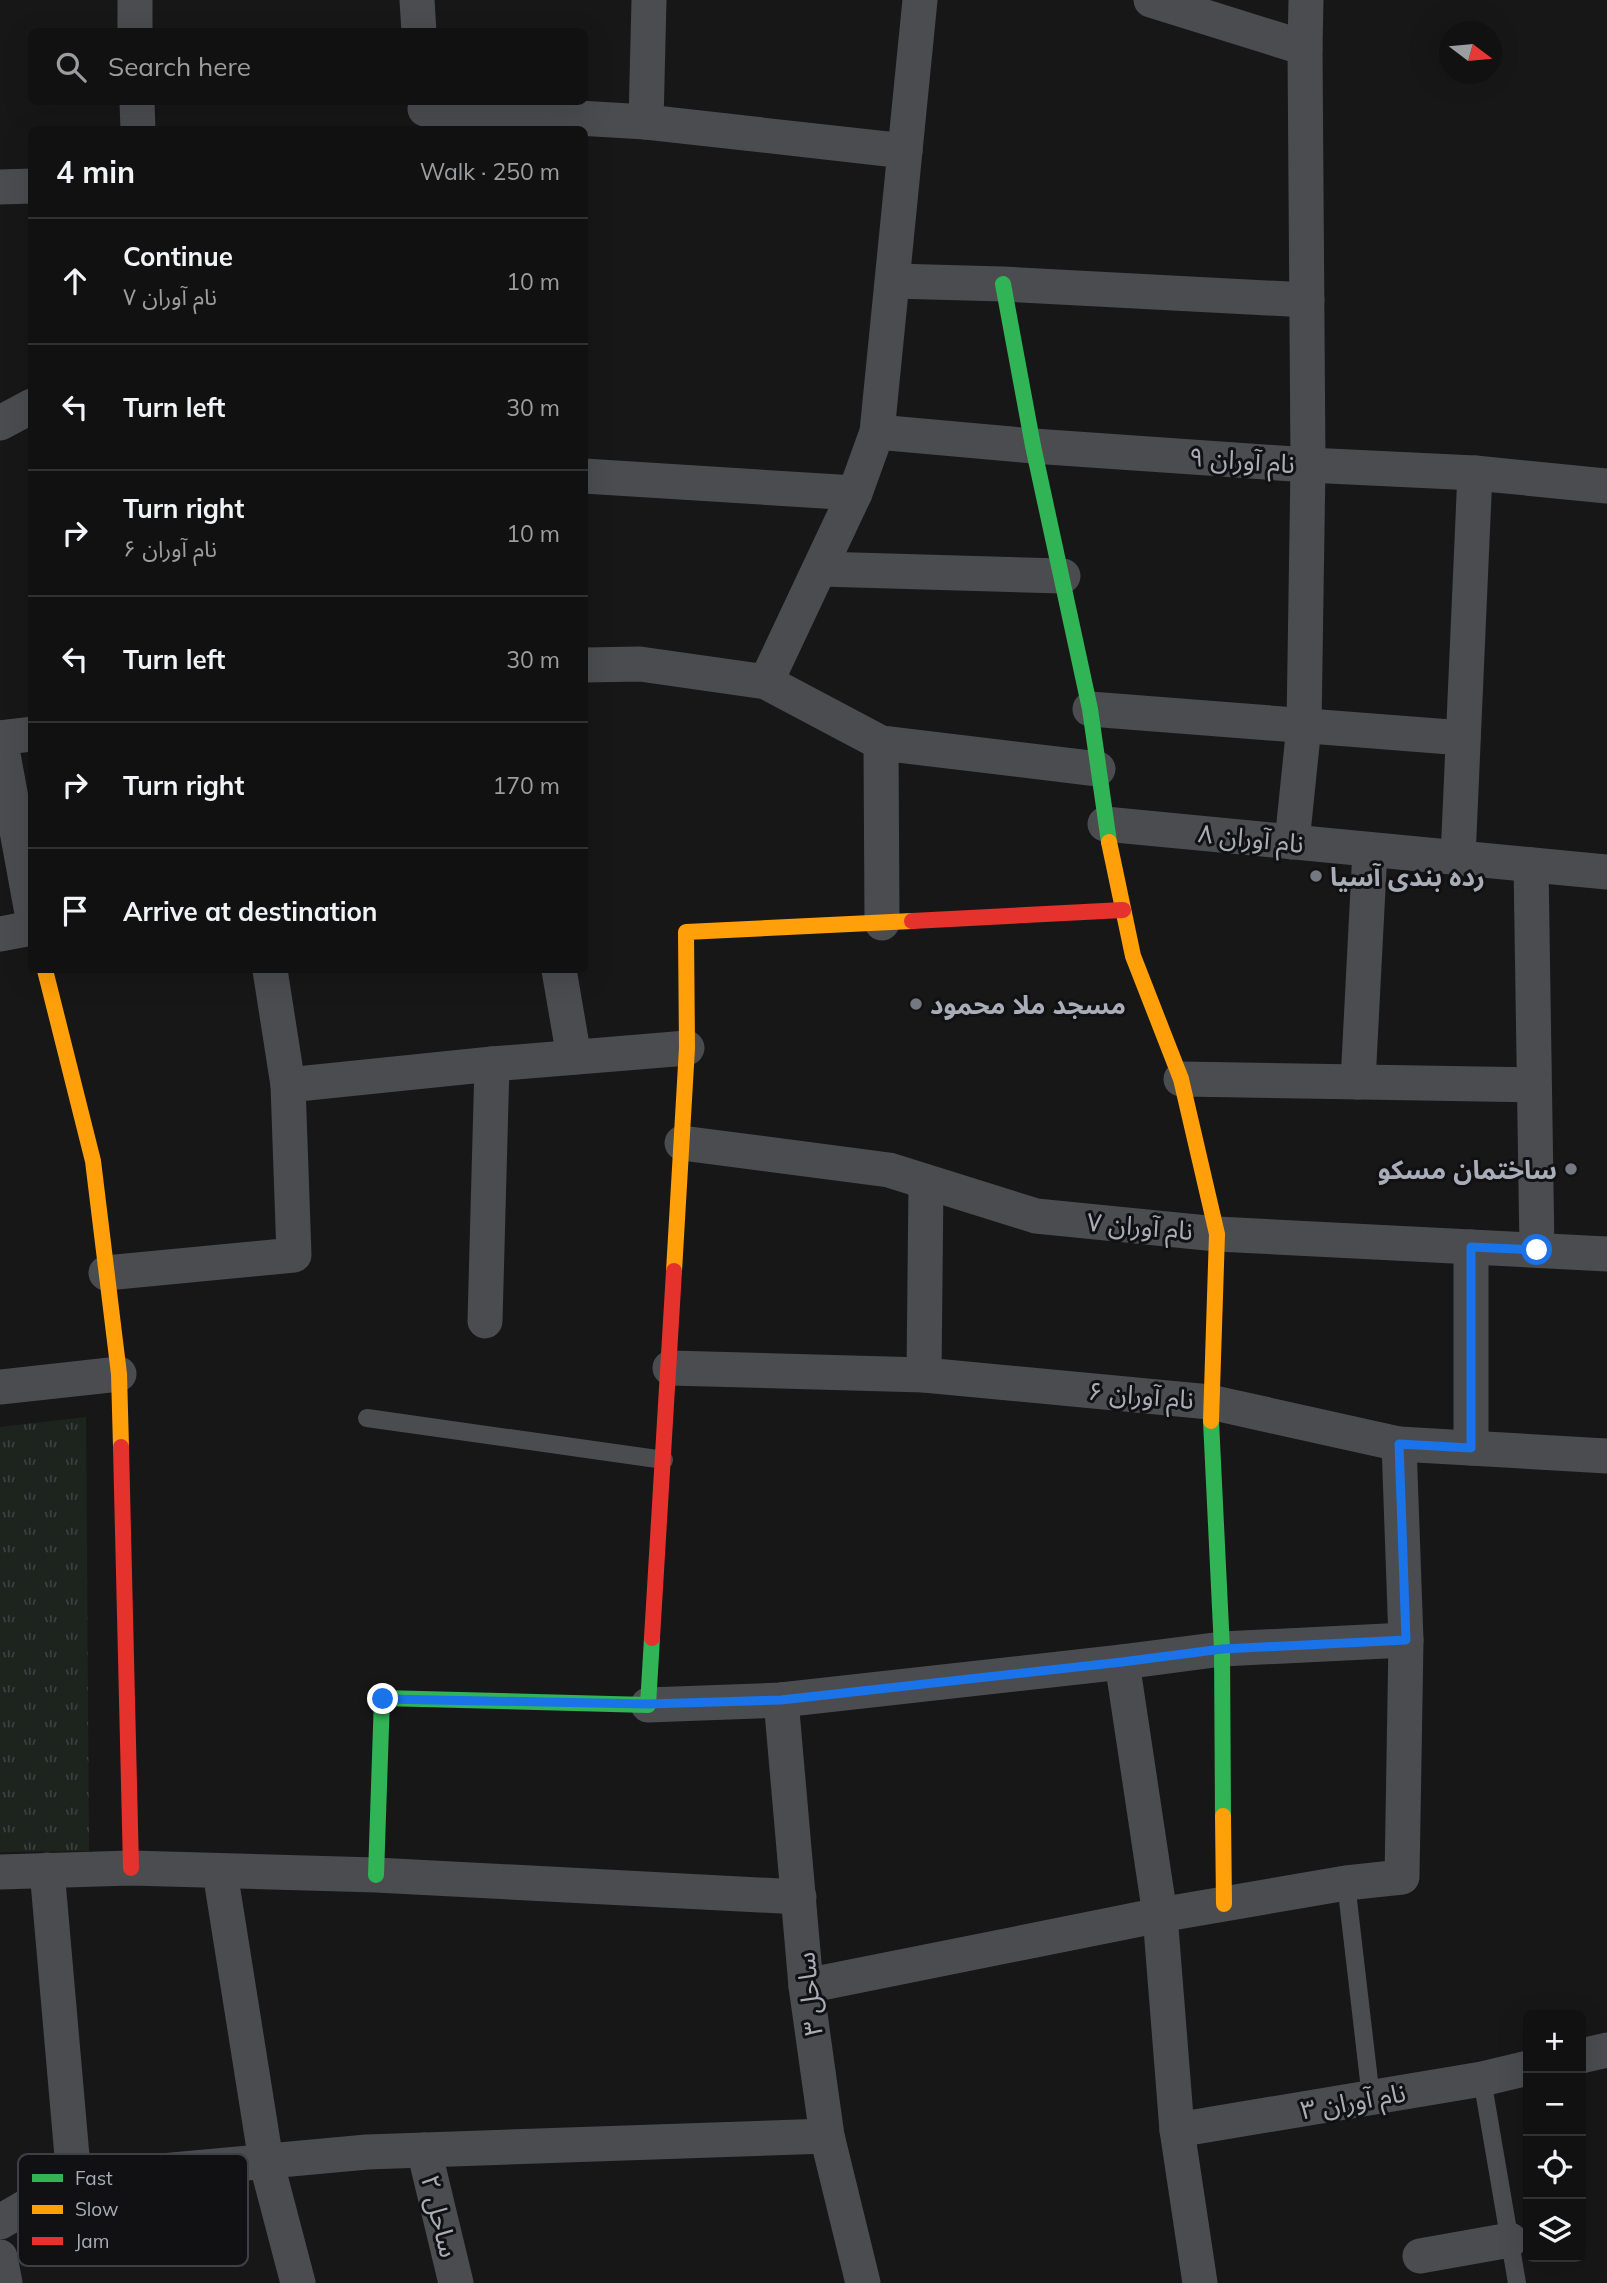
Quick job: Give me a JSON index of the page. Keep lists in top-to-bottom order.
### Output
{
  "streets": {
    "street": [
      "نام آوران ۹",
      "نام آوران ۸",
      "نام آوران ۷",
      "نام آوران ۶",
      "ساحل ۳",
      "نام آوران ۳",
      "ساحل ۲"
    ]
  },
  "places": ["رده بندی آسیا", "مسجد ملا محمود", "ساختمان مسکو"],
  "legend": ["Fast", "Slow", "Jam"],
  "north": "right",
  "page": {
    "search": "Search here",
    "heading": ["4 min", "Walk · 250 m"],
    "list": [
      ["Continue", "نام آوران ۷", "10 m"],
      ["Turn left", "30 m"],
      ["Turn right", "نام آوران ۶", "10 m"],
      ["Turn left", "30 m"],
      ["Turn right", "170 m"],
      "Arrive at destination"
    ],
    "map_buttons": ["+", "−"]
  }
}
